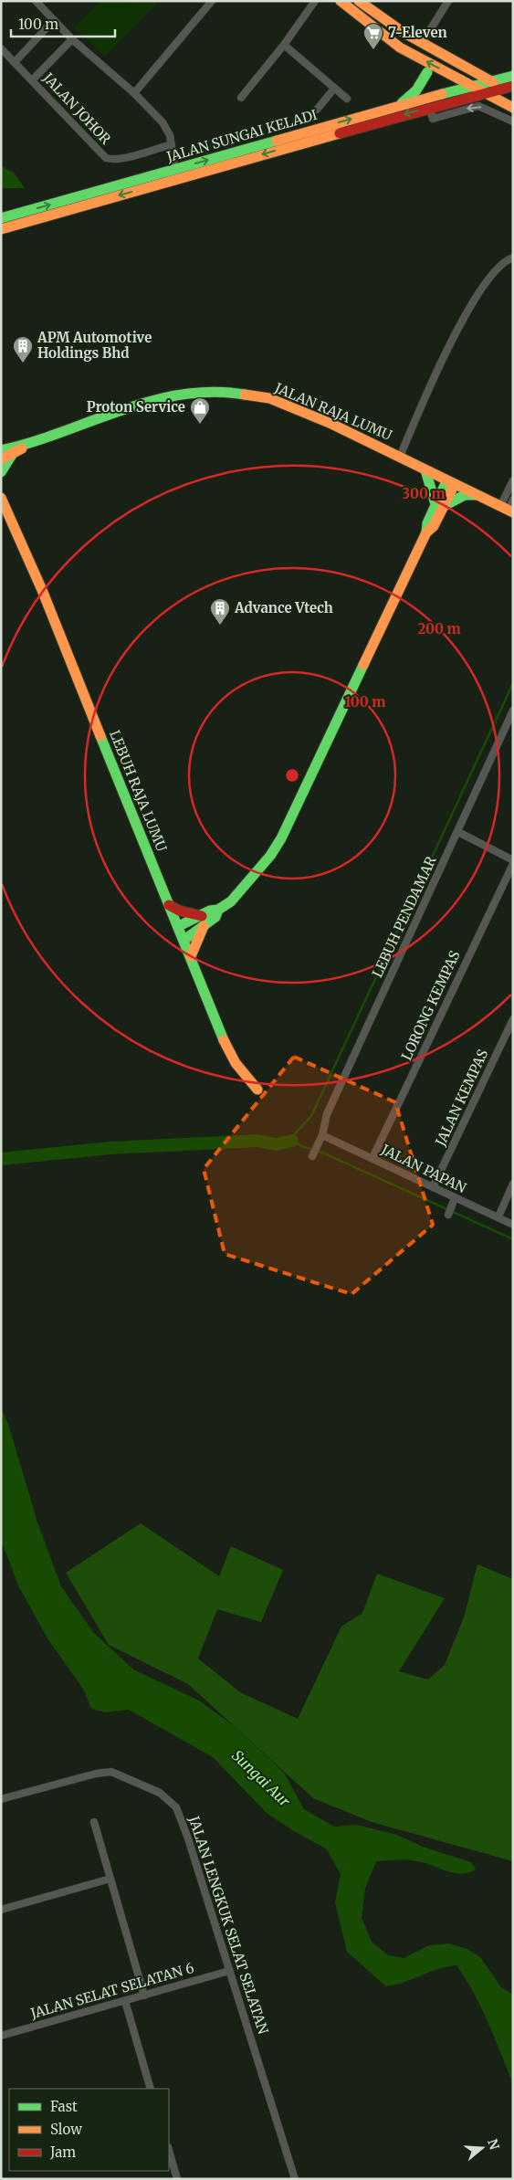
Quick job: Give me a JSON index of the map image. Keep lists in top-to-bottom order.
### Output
{
  "streets": {
    "street": [
      "JALAN JOHOR",
      "JALAN SUNGAI KELADI",
      "JALAN RAJA LUMU",
      "LEBUH RAJA LUMU",
      "LEBUH PENDAMAR",
      "LORONG KEMPAS",
      "JALAN KEMPAS",
      "JALAN PAPAN",
      "JALAN LENGKUK SELAT SELATAN",
      "JALAN SELAT SELATAN 6"
    ]
  },
  "crossings": [
    ["LEBUH PENDAMAR", "JALAN PAPAN"],
    ["LORONG KEMPAS", "JALAN PAPAN"],
    ["JALAN KEMPAS", "JALAN PAPAN"],
    ["JALAN LENGKUK SELAT SELATAN", "JALAN SELAT SELATAN 6"]
  ],
  "water": ["Sungai Aur"],
  "places": {
    "supermarket": ["7-Eleven"],
    "building": ["APM Automotive Holdings Bhd", "Advance Vtech"],
    "shop": ["Proton Service"]
  },
  "legend": ["Fast", "Slow", "Jam"],
  "scale_bar": "100 m",
  "north": "right",
  "rings": ["300 m", "200 m", "100 m"]
}
